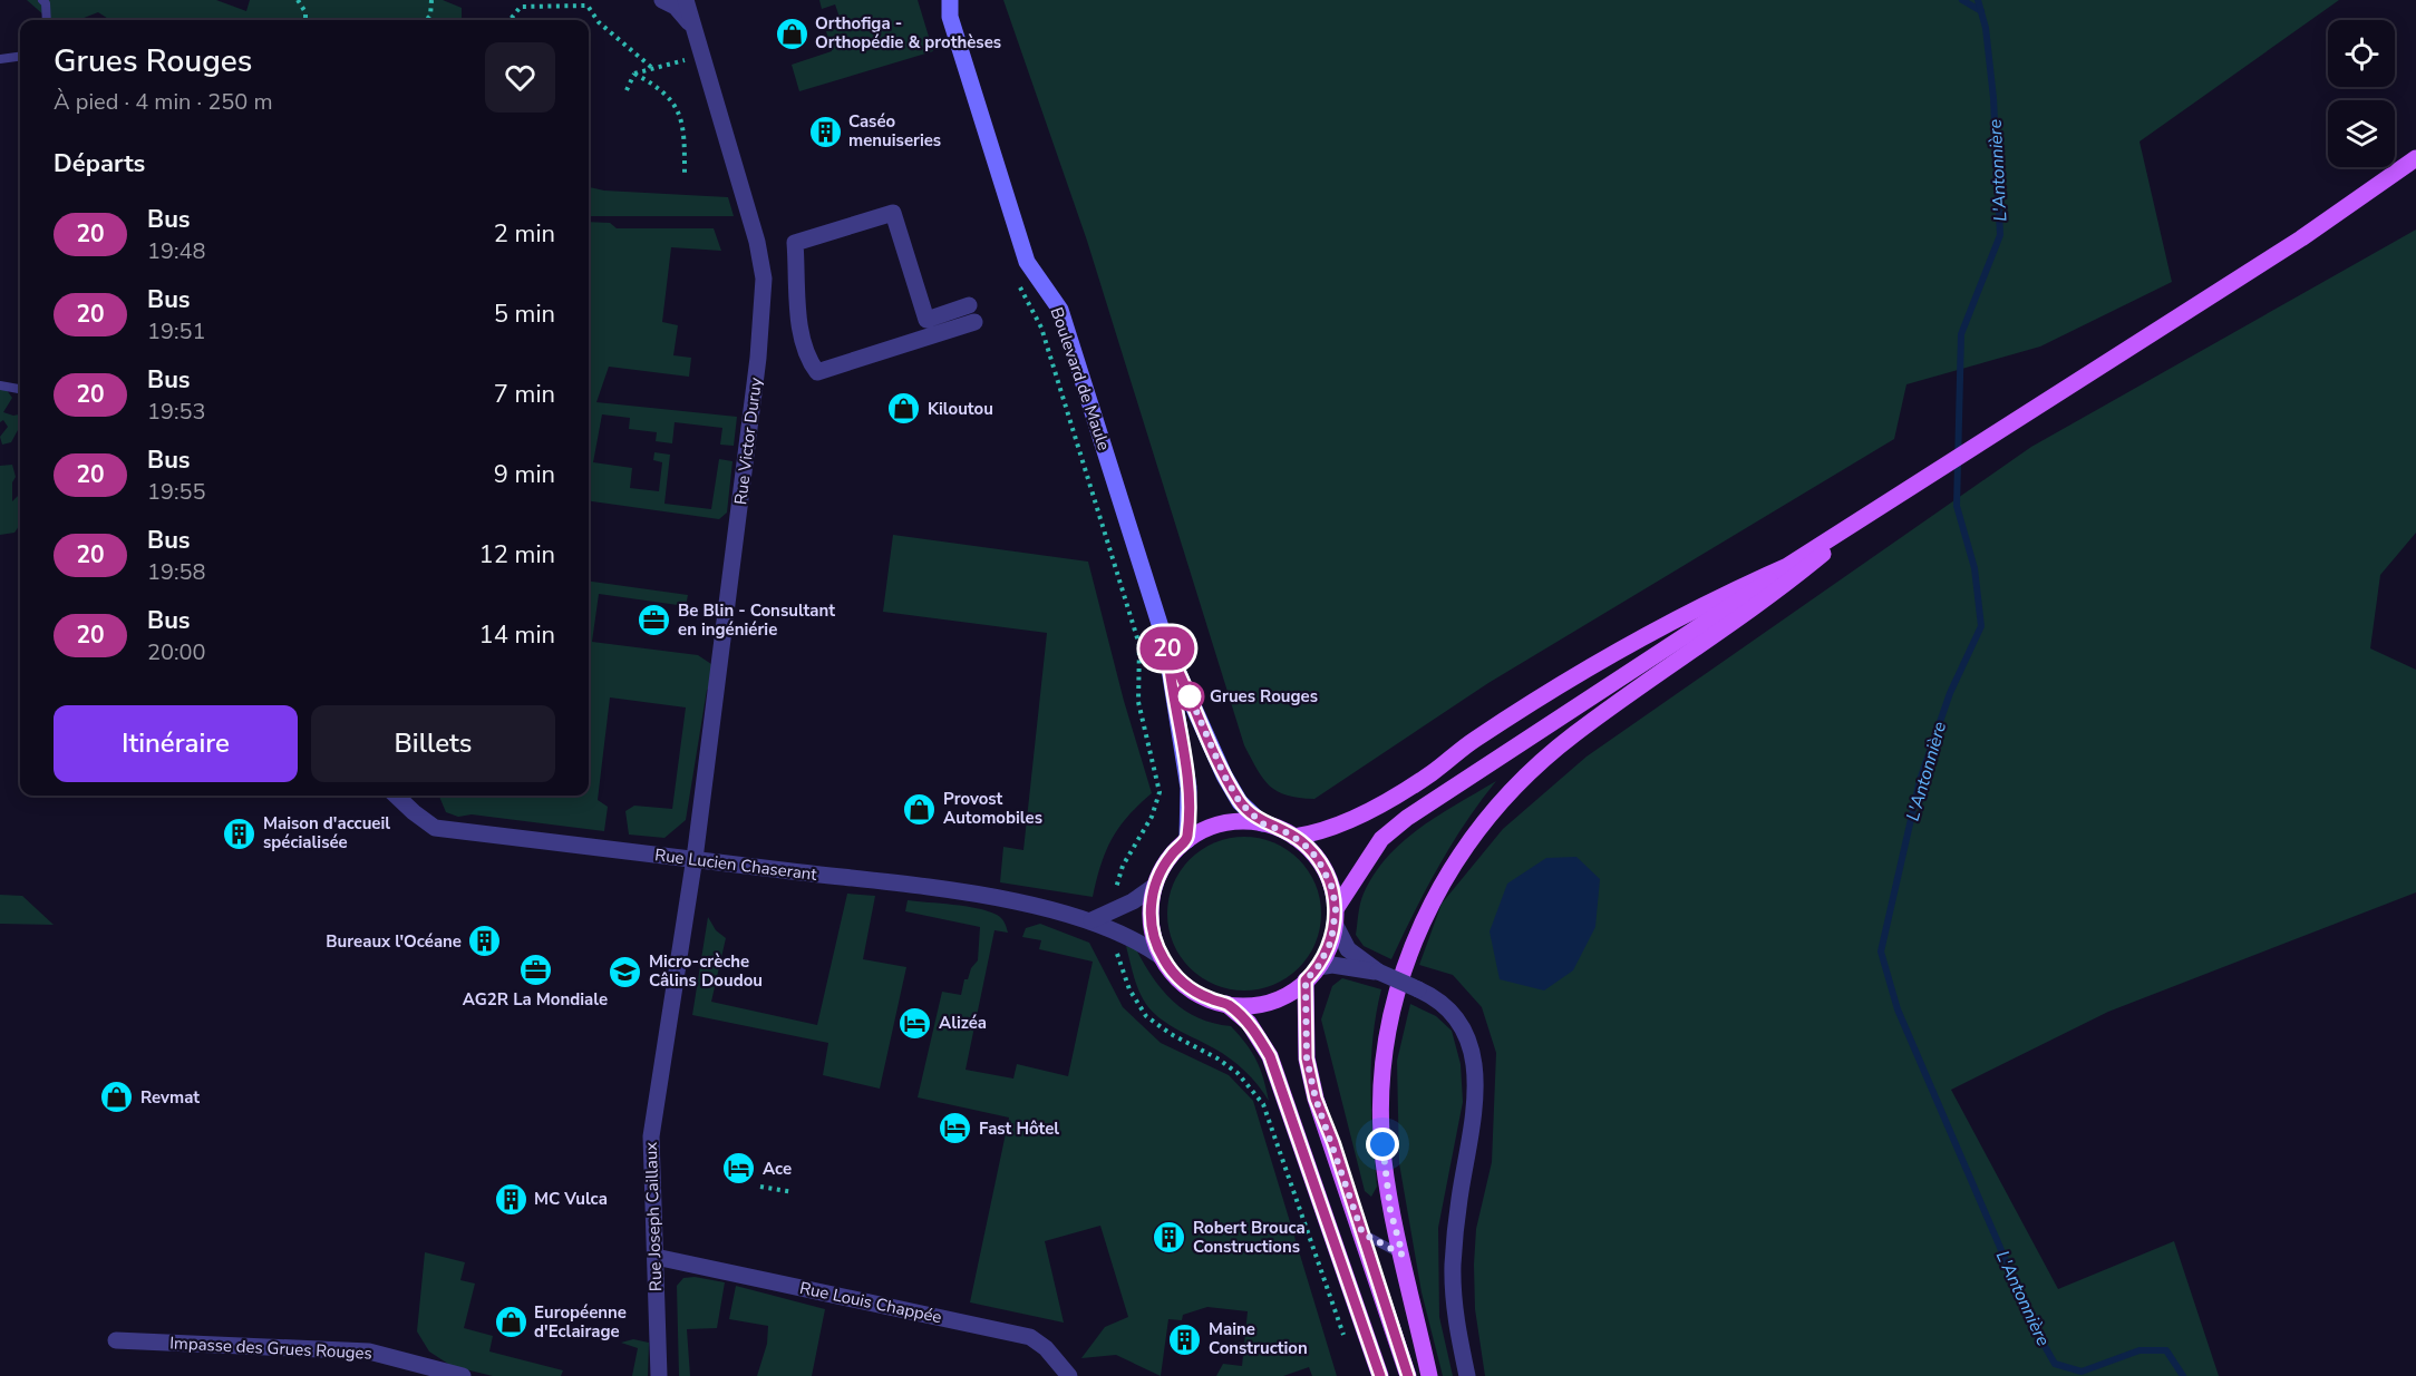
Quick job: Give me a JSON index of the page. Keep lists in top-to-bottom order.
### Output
{
  "streets": {
    "main road": ["Boulevard de Maule"],
    "street": [
      "Rue Victor Duruy",
      "Rue Lucien Chaserant",
      "Rue Joseph Caillaux",
      "Rue Louis Chappée",
      "Impasse des Grues Rouges"
    ]
  },
  "crossings": [
    ["Boulevard de Maule", "Rue Lucien Chaserant"],
    ["Rue Victor Duruy", "Rue Lucien Chaserant"],
    ["Rue Victor Duruy", "Rue Joseph Caillaux"],
    ["Rue Lucien Chaserant", "Rue Joseph Caillaux"],
    ["Rue Joseph Caillaux", "Rue Louis Chappée"]
  ],
  "water": ["L'Antonnière"],
  "places": {
    "shop": [
      "Orthofiga - Orthopédie & prothèses",
      "Kiloutou",
      "Provost Automobiles",
      "Revmat",
      "Européenne d'Eclairage"
    ],
    "building": [
      "Caséo menuiseries",
      "Maison d'accueil spécialisée",
      "Bureaux l'Océane",
      "MC Vulca",
      "Robert Brouca Constructions",
      "Maine Construction"
    ],
    "office": ["Be Blin - Consultant en ingéniérie", "AG2R La Mondiale"],
    "other": ["Grues Rouges"],
    "school or university": ["Micro-crèche Câlins Doudou"],
    "hotel": ["Alizéa", "Fast Hôtel", "Ace"]
  },
  "lines": ["bus line 20"],
  "page": {
    "on_map": "20",
    "heading": [
      ["Grues Rouges", "À pied · 4 min · 250 m"],
      "Départs"
    ],
    "list": [
      {
        "mark": "20",
        "name": "Bus",
        "note": "19:48",
        "value": "2 min"
      },
      {
        "mark": "20",
        "name": "Bus",
        "note": "19:51",
        "value": "5 min"
      },
      {
        "mark": "20",
        "name": "Bus",
        "note": "19:53",
        "value": "7 min"
      },
      {
        "mark": "20",
        "name": "Bus",
        "note": "19:55",
        "value": "9 min"
      },
      {
        "mark": "20",
        "name": "Bus",
        "note": "19:58",
        "value": "12 min"
      },
      {
        "mark": "20",
        "name": "Bus",
        "note": "20:00",
        "value": "14 min"
      }
    ],
    "buttons": ["Itinéraire", "Billets"]
  }
}
